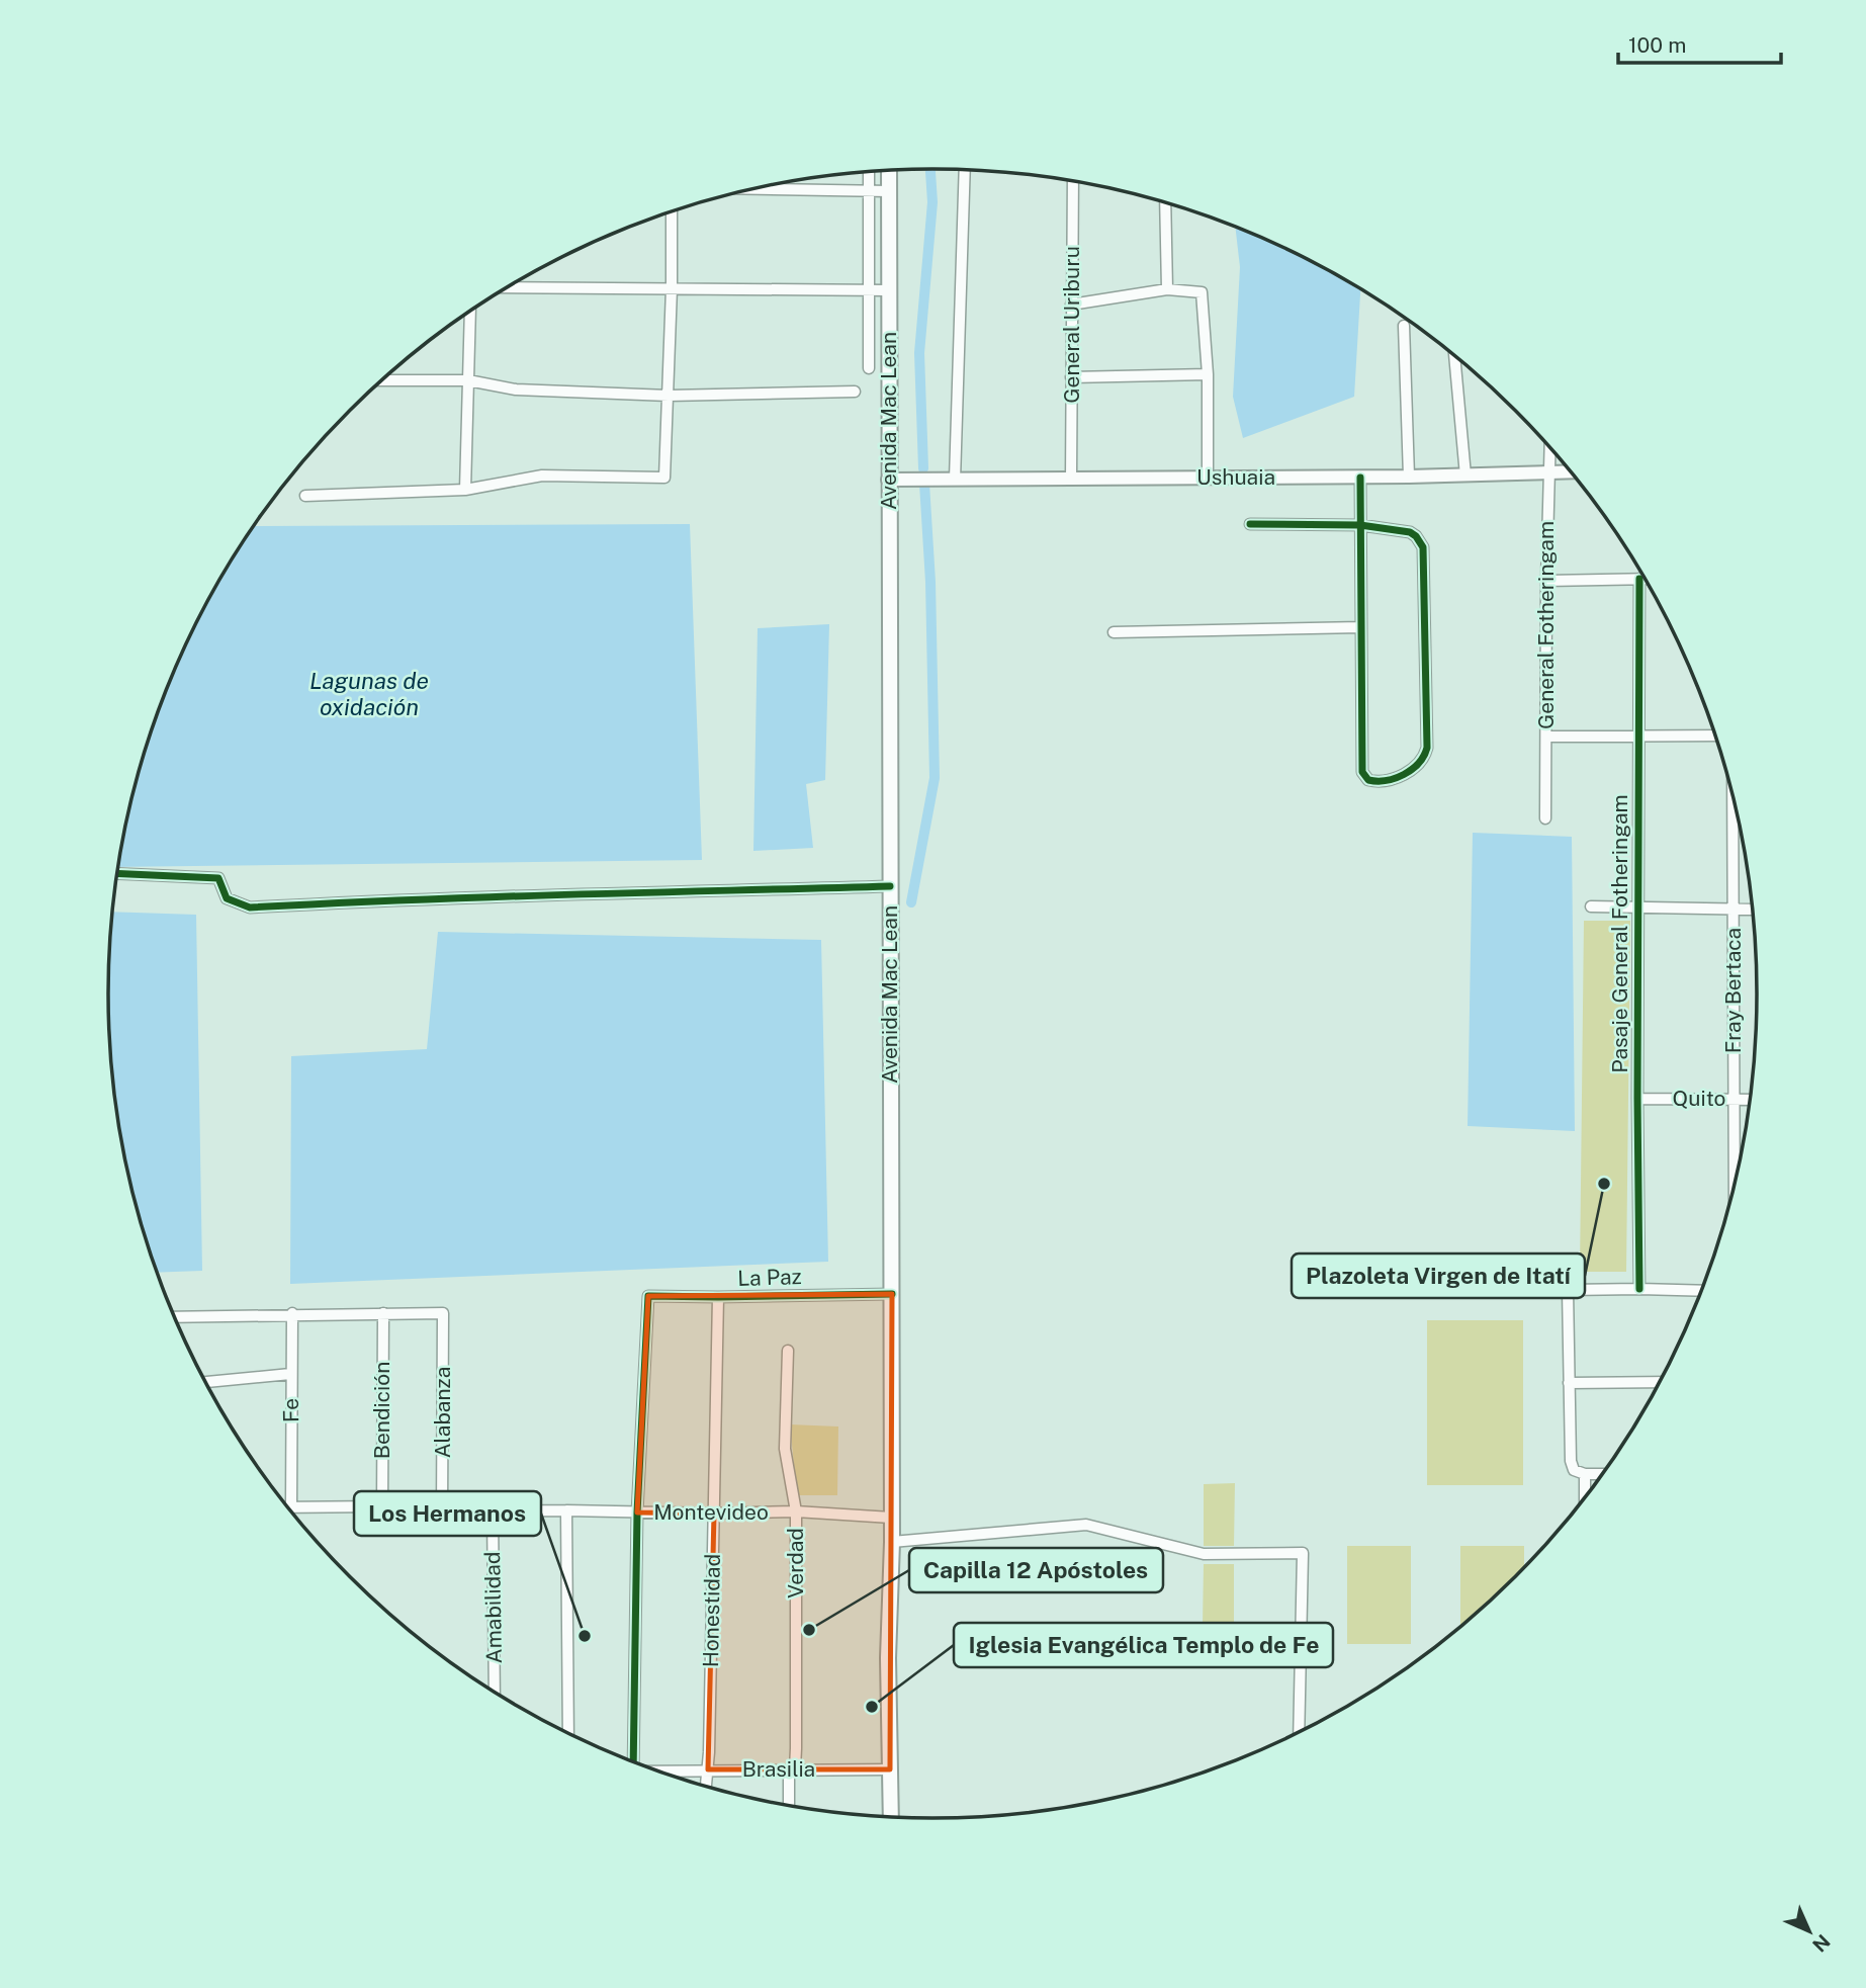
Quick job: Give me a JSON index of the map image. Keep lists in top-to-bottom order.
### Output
{
  "streets": {
    "main road": ["Avenida Mac Lean"],
    "street": [
      "General Uriburu",
      "Ushuaia",
      "General Fotheringam",
      "Pasaje General Fotheringam",
      "Fray Bertaca",
      "Quito",
      "La Paz",
      "Fe",
      "Bendición",
      "Alabanza",
      "Montevideo",
      "Verdad",
      "Amabilidad",
      "Honestidad",
      "Brasilia"
    ]
  },
  "crossings": [
    ["General Uriburu", "Ushuaia"],
    ["Avenida Mac Lean", "Ushuaia"],
    ["Avenida Mac Lean", "La Paz"],
    ["Avenida Mac Lean", "Montevideo"],
    ["Avenida Mac Lean", "Brasilia"],
    ["Ushuaia", "General Fotheringam"],
    ["Pasaje General Fotheringam", "Quito"],
    ["Fray Bertaca", "Quito"],
    ["La Paz", "Montevideo"],
    ["La Paz", "Honestidad"],
    ["Fe", "Montevideo"],
    ["Bendición", "Alabanza"],
    ["Bendición", "Montevideo"],
    ["Alabanza", "Montevideo"],
    ["Montevideo", "Verdad"],
    ["Montevideo", "Amabilidad"],
    ["Montevideo", "Honestidad"],
    ["Verdad", "Brasilia"],
    ["Honestidad", "Brasilia"]
  ],
  "water": ["Lagunas de oxidación"],
  "places": [
    "Plazoleta Virgen de Itatí",
    "Capilla 12 Apóstoles",
    "Los Hermanos",
    "Iglesia Evangélica Templo de Fe"
  ],
  "scale_bar": "100 m",
  "north": "bottom right"
}
